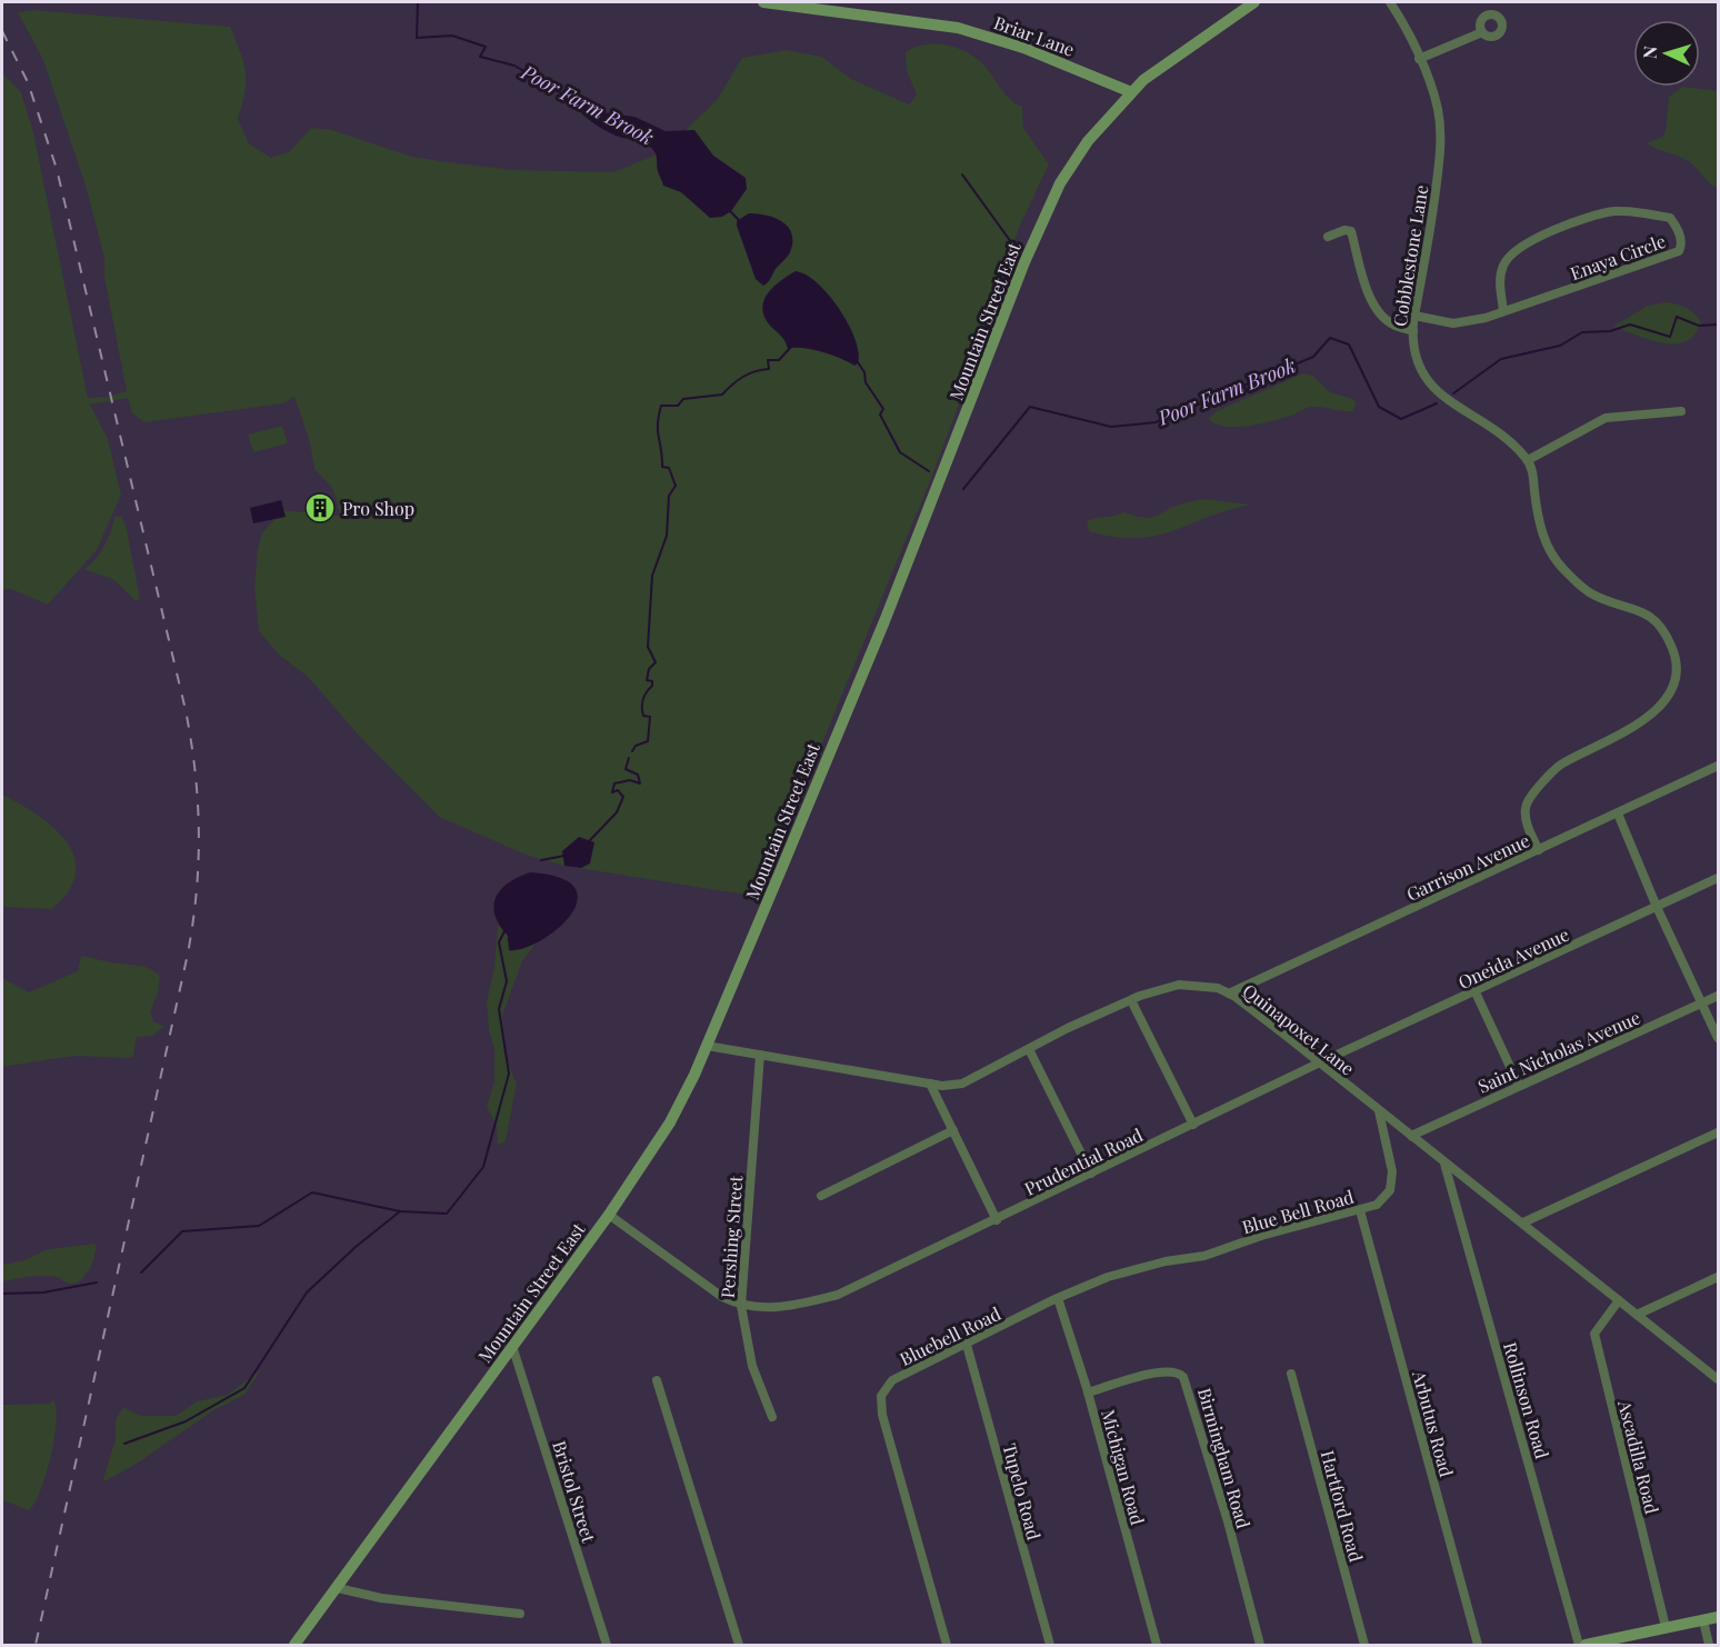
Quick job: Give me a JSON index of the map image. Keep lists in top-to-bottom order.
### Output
{
  "streets": {
    "main road": ["Briar Lane", "Mountain Street East"],
    "street": [
      "Cobblestone Lane",
      "Enaya Circle",
      "Garrison Avenue",
      "Oneida Avenue",
      "Quinapoxet Lane",
      "Saint Nicholas Avenue",
      "Prudential Road",
      "Blue Bell Road",
      "Pershing Street",
      "Bluebell Road",
      "Rollinson Road",
      "Arbutus Road",
      "Ascadilla Road",
      "Birmingham Road",
      "Michigan Road",
      "Bristol Street",
      "Tupelo Road",
      "Hartford Road"
    ]
  },
  "crossings": [
    ["Briar Lane", "Mountain Street East"],
    ["Cobblestone Lane", "Enaya Circle"],
    ["Cobblestone Lane", "Garrison Avenue"],
    ["Mountain Street East", "Quinapoxet Lane"],
    ["Mountain Street East", "Bristol Street"],
    ["Garrison Avenue", "Quinapoxet Lane"],
    ["Oneida Avenue", "Quinapoxet Lane"],
    ["Oneida Avenue", "Prudential Road"],
    ["Quinapoxet Lane", "Saint Nicholas Avenue"],
    ["Quinapoxet Lane", "Prudential Road"],
    ["Quinapoxet Lane", "Blue Bell Road"],
    ["Quinapoxet Lane", "Pershing Street"],
    ["Quinapoxet Lane", "Rollinson Road"],
    ["Quinapoxet Lane", "Ascadilla Road"],
    ["Prudential Road", "Pershing Street"],
    ["Blue Bell Road", "Bluebell Road"],
    ["Blue Bell Road", "Arbutus Road"],
    ["Bluebell Road", "Michigan Road"],
    ["Bluebell Road", "Tupelo Road"],
    ["Birmingham Road", "Michigan Road"]
  ],
  "water": ["Poor Farm Brook"],
  "places": {
    "building": ["Pro Shop"]
  },
  "north": "left"
}
